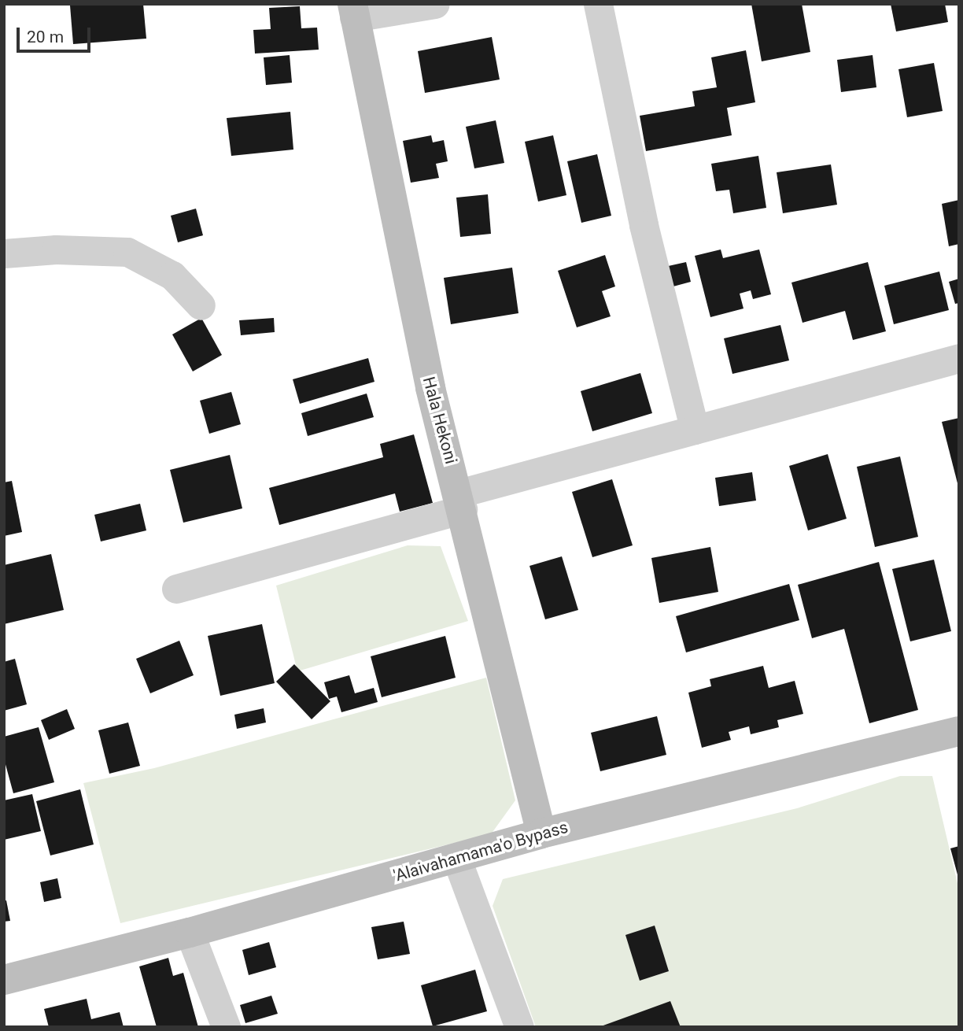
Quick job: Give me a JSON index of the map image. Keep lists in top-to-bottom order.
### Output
{
  "streets": {
    "main road": ["Hala Hekoni", "'Alaivahamama'o Bypass"]
  },
  "crossings": [
    ["Hala Hekoni", "'Alaivahamama'o Bypass"]
  ],
  "scale_bar": "20 m"
}
